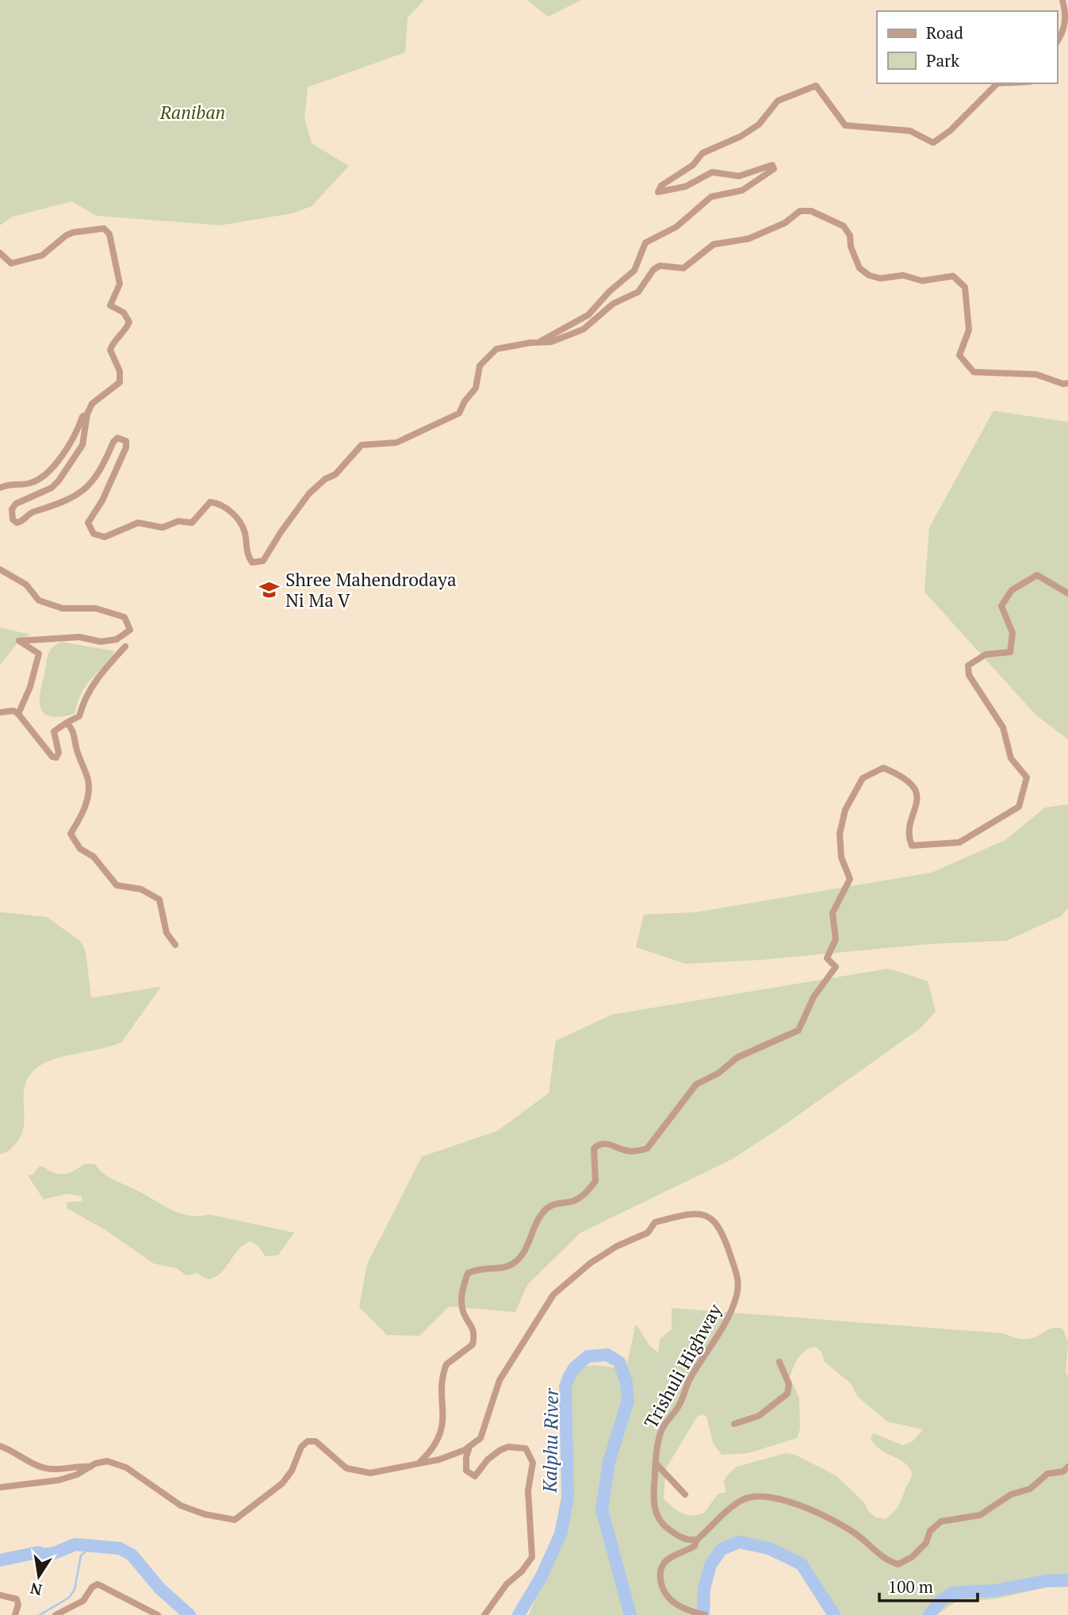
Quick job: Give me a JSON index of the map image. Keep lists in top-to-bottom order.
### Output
{
  "streets": {
    "street": ["Trishuli Highway"]
  },
  "water": ["Kalphu River"],
  "parks": ["Raniban"],
  "places": {
    "school or university": ["Shree Mahendrodaya Ni Ma V"]
  },
  "legend": ["Road", "Park"],
  "scale_bar": "100 m",
  "north": "bottom"
}
